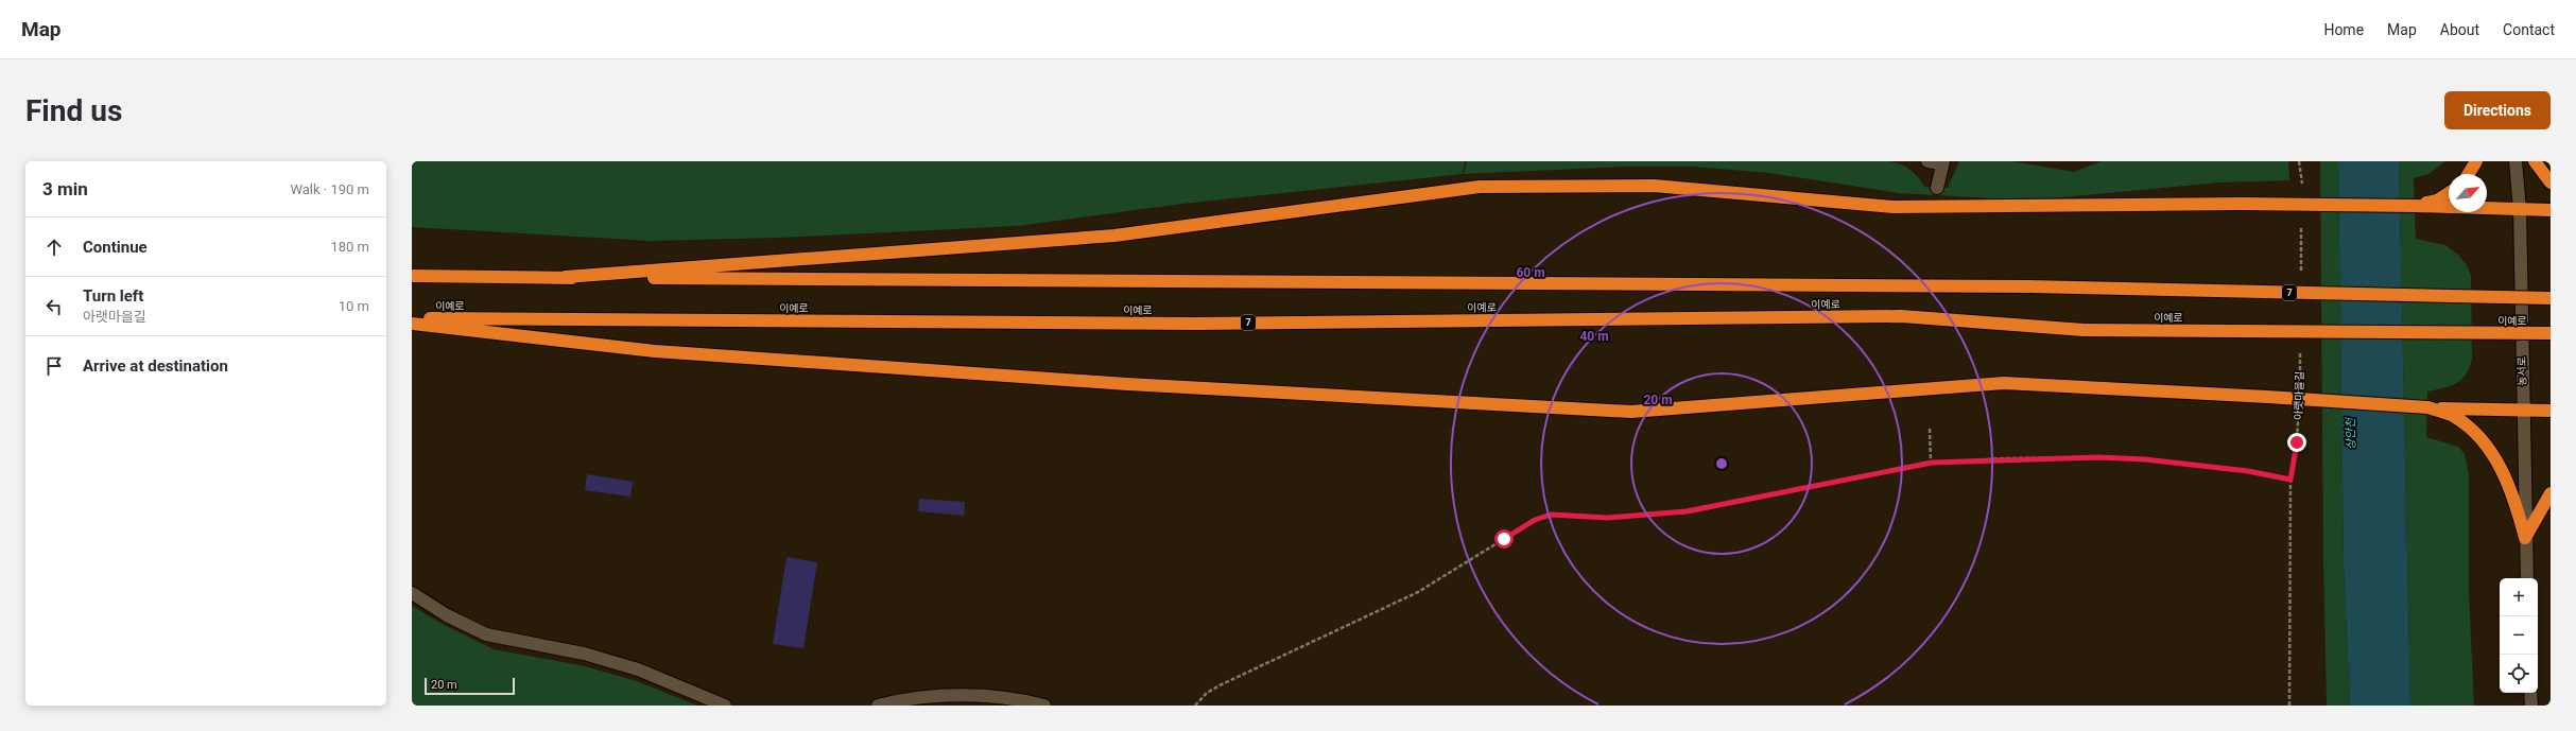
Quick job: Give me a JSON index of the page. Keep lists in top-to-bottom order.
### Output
{
  "streets": {
    "highway": ["7", "이예로"],
    "street": ["농서로"],
    "path": ["아랫마을길"]
  },
  "water": ["상안천"],
  "scale_bar": "20 m",
  "north": "top right",
  "page": {
    "header": "Map",
    "nav": [
      "Home",
      "Map",
      "About",
      "Contact"
    ],
    "buttons": "Directions",
    "title": "Find us",
    "heading": ["3 min", "Walk · 190 m"],
    "list": [
      ["Continue", "180 m"],
      ["Turn left", "아랫마을길", "10 m"],
      "Arrive at destination"
    ],
    "map_buttons": ["+", "−"],
    "scale": "20 m"
  },
  "rings": ["60 m", "40 m", "20 m"]
}
